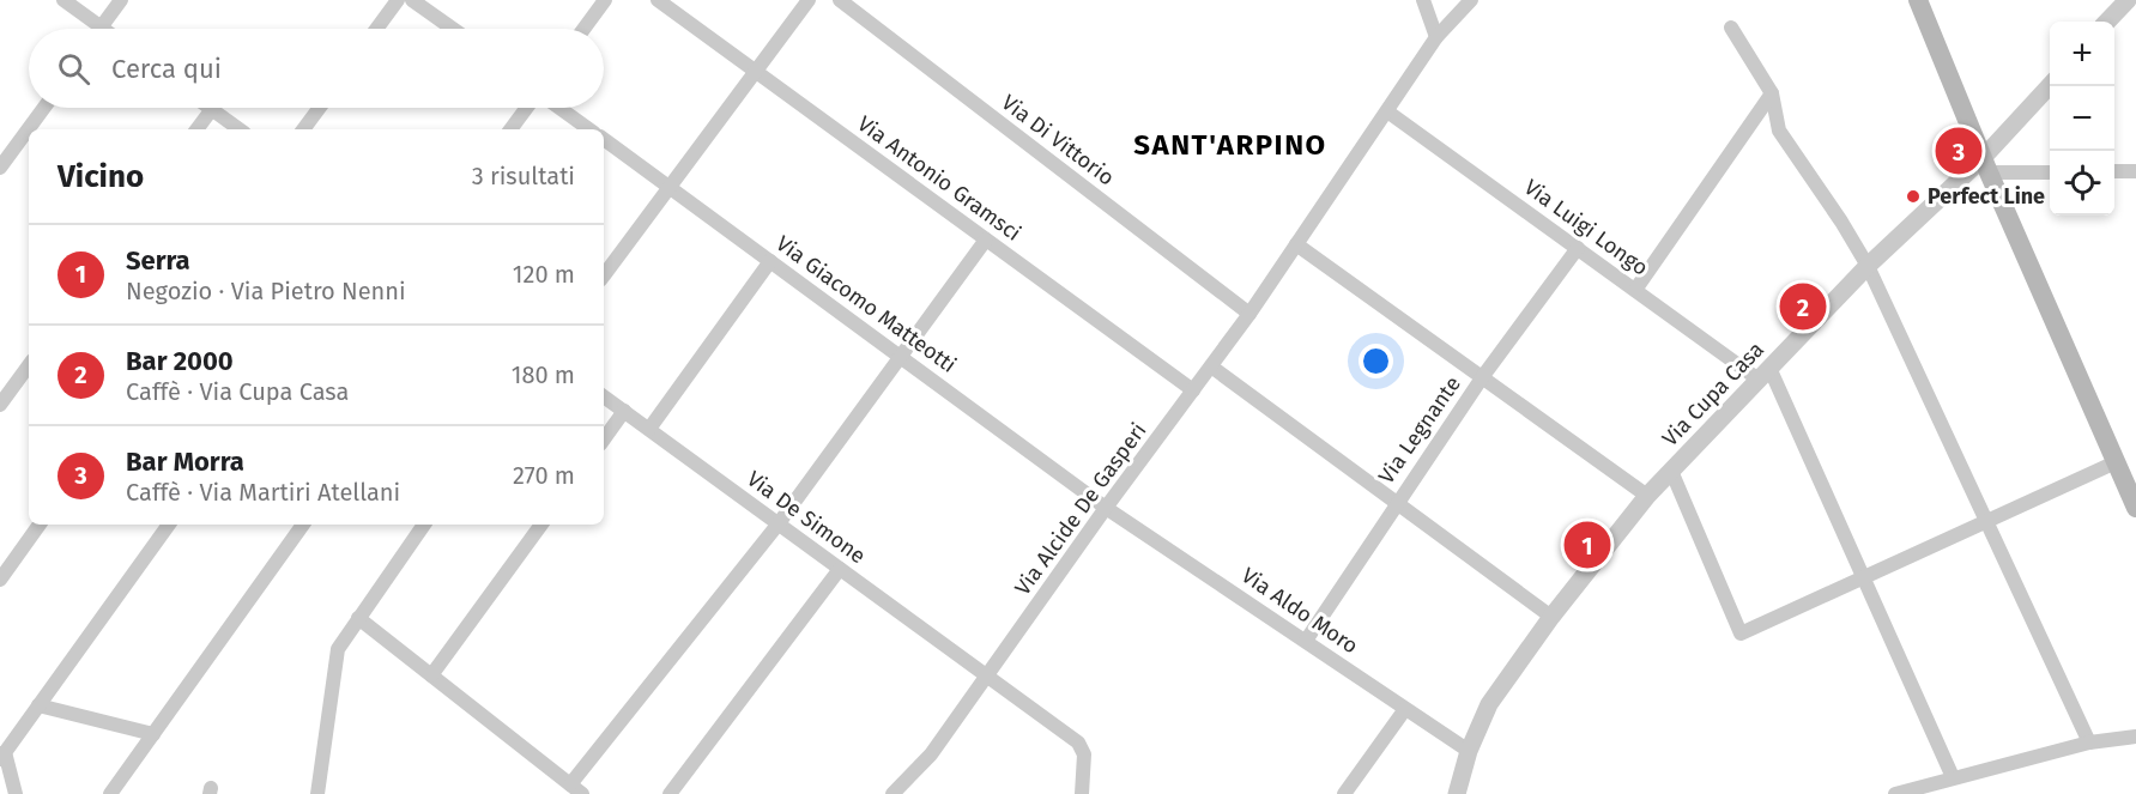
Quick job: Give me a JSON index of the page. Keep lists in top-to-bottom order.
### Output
{
  "streets": {
    "street": [
      "Via Di Vittorio",
      "Via Antonio Gramsci",
      "Via Luigi Longo",
      "Via Giacomo Matteotti",
      "Via Cupa Casa",
      "Via Legnante",
      "Via Alcide De Gasperi",
      "Via De Simone",
      "Via Aldo Moro"
    ]
  },
  "crossings": [
    ["Via Di Vittorio", "Via Alcide De Gasperi"],
    ["Via Antonio Gramsci", "Via Alcide De Gasperi"],
    ["Via Luigi Longo", "Via Cupa Casa"],
    ["Via Luigi Longo", "Via Legnante"],
    ["Via Luigi Longo", "Via Alcide De Gasperi"],
    ["Via Giacomo Matteotti", "Via Alcide De Gasperi"],
    ["Via Giacomo Matteotti", "Via Aldo Moro"],
    ["Via Cupa Casa", "Via Aldo Moro"],
    ["Via Legnante", "Via Aldo Moro"],
    ["Via Alcide De Gasperi", "Via De Simone"],
    ["Via Alcide De Gasperi", "Via Aldo Moro"]
  ],
  "districts": ["SANT'ARPINO"],
  "places": ["Perfect Line"],
  "page": {
    "map_buttons": ["+", "−"],
    "search": "Cerca qui",
    "pins": ["3", "2", "1"],
    "heading": ["Vicino", "3 risultati"],
    "list": [
      {
        "mark": "1",
        "name": "Serra",
        "note": "Negozio · Via Pietro Nenni",
        "value": "120 m"
      },
      {
        "mark": "2",
        "name": "Bar 2000",
        "note": "Caffè · Via Cupa Casa",
        "value": "180 m"
      },
      {
        "mark": "3",
        "name": "Bar Morra",
        "note": "Caffè · Via Martiri Atellani",
        "value": "270 m"
      }
    ]
  }
}
